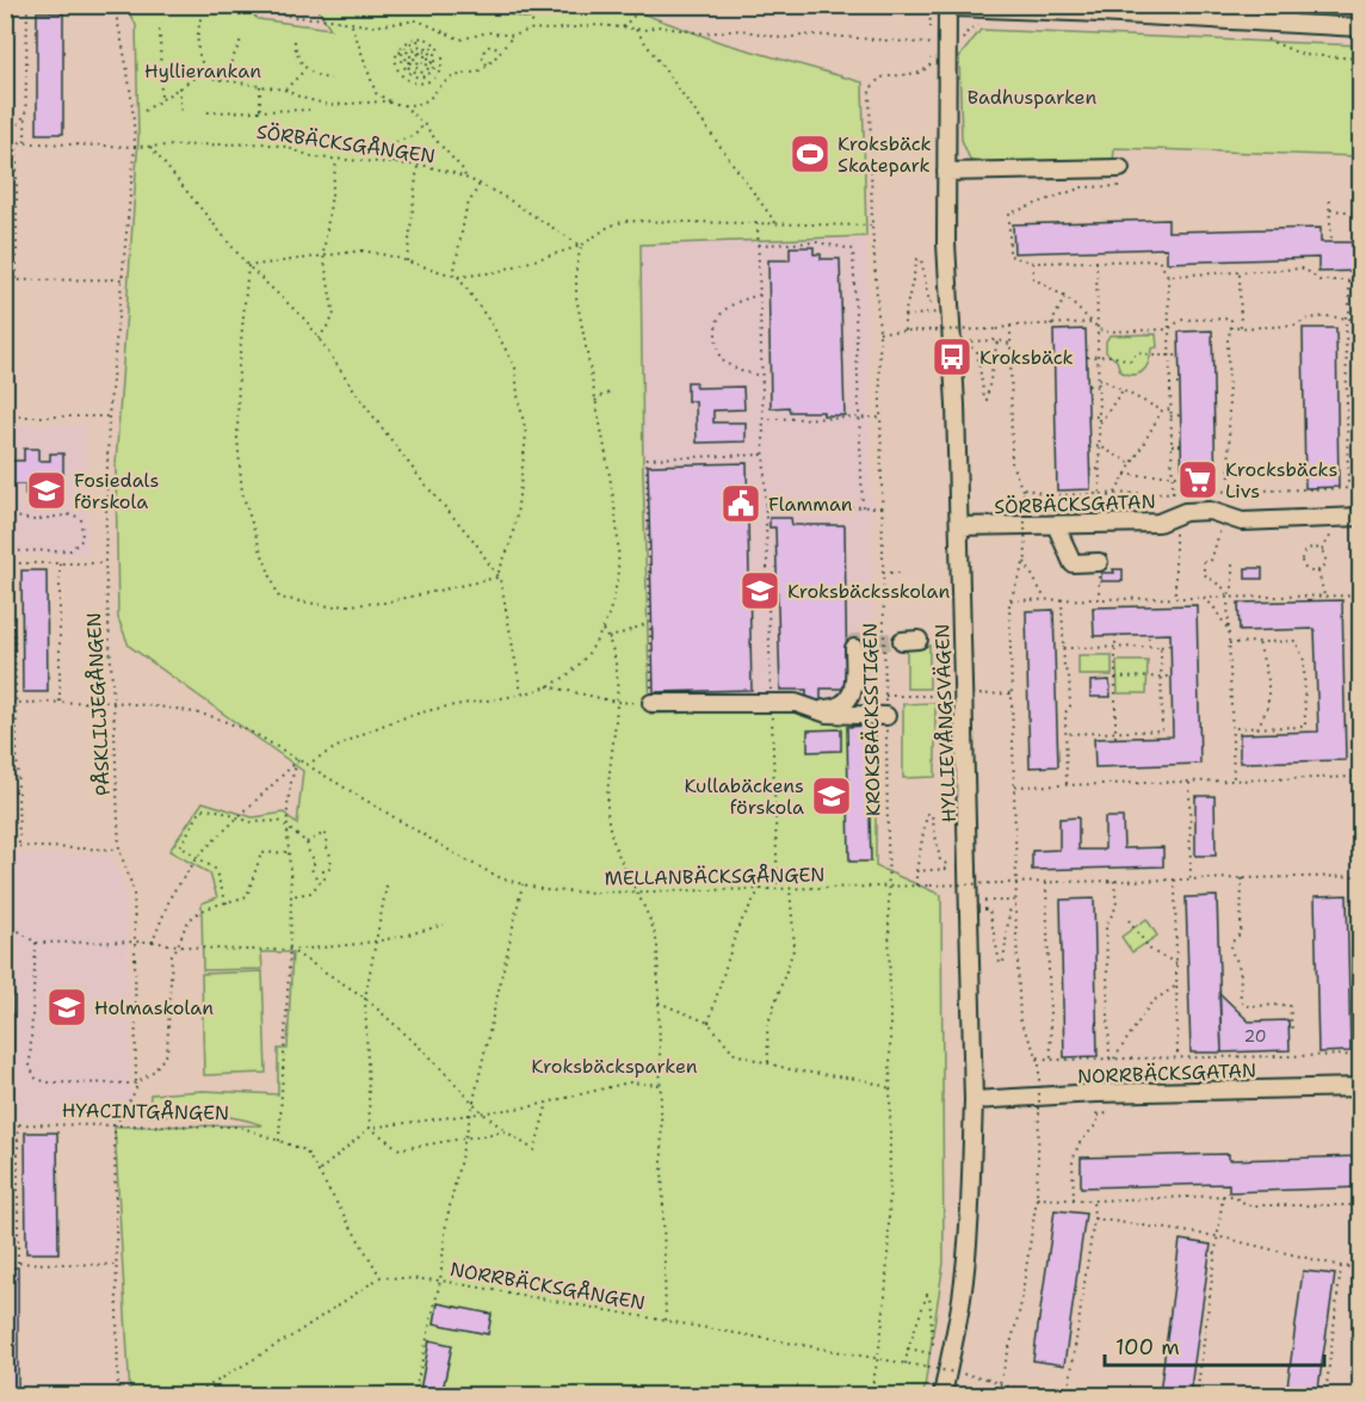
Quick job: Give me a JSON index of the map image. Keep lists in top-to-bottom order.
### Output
{
  "streets": {
    "street": ["SÖRBÄCKSGATAN", "HYLLIEVÅNGSVÄGEN", "NORRBÄCKSGATAN"],
    "path": [
      "SÖRBÄCKSGÅNGEN",
      "PÅSKLILJEGÅNGEN",
      "KROKSBÄCKSSTIGEN",
      "MELLANBÄCKSGÅNGEN",
      "HYACINTGÅNGEN",
      "NORRBÄCKSGÅNGEN"
    ]
  },
  "crossings": [
    ["SÖRBÄCKSGÅNGEN", "PÅSKLILJEGÅNGEN"],
    ["SÖRBÄCKSGATAN", "HYLLIEVÅNGSVÄGEN"],
    ["PÅSKLILJEGÅNGEN", "MELLANBÄCKSGÅNGEN"],
    ["PÅSKLILJEGÅNGEN", "HYACINTGÅNGEN"],
    ["KROKSBÄCKSSTIGEN", "MELLANBÄCKSGÅNGEN"],
    ["KROKSBÄCKSSTIGEN", "NORRBÄCKSGÅNGEN"],
    ["HYLLIEVÅNGSVÄGEN", "NORRBÄCKSGATAN"],
    ["HYACINTGÅNGEN", "NORRBÄCKSGÅNGEN"]
  ],
  "parks": ["Hyllierankan", "Badhusparken", "Kroksbäcksparken"],
  "places": {
    "sports": ["Kroksbäck Skatepark"],
    "bus stop": ["Kroksbäck"],
    "supermarket": ["Krocksbäcks Livs"],
    "school or university": [
      "Fosiedals förskola",
      "Kroksbäcksskolan",
      "Kullabäckens förskola",
      "Holmaskolan"
    ],
    "public building": ["Flamman"]
  },
  "house_numbers": ["20"],
  "scale_bar": "100 m"
}
